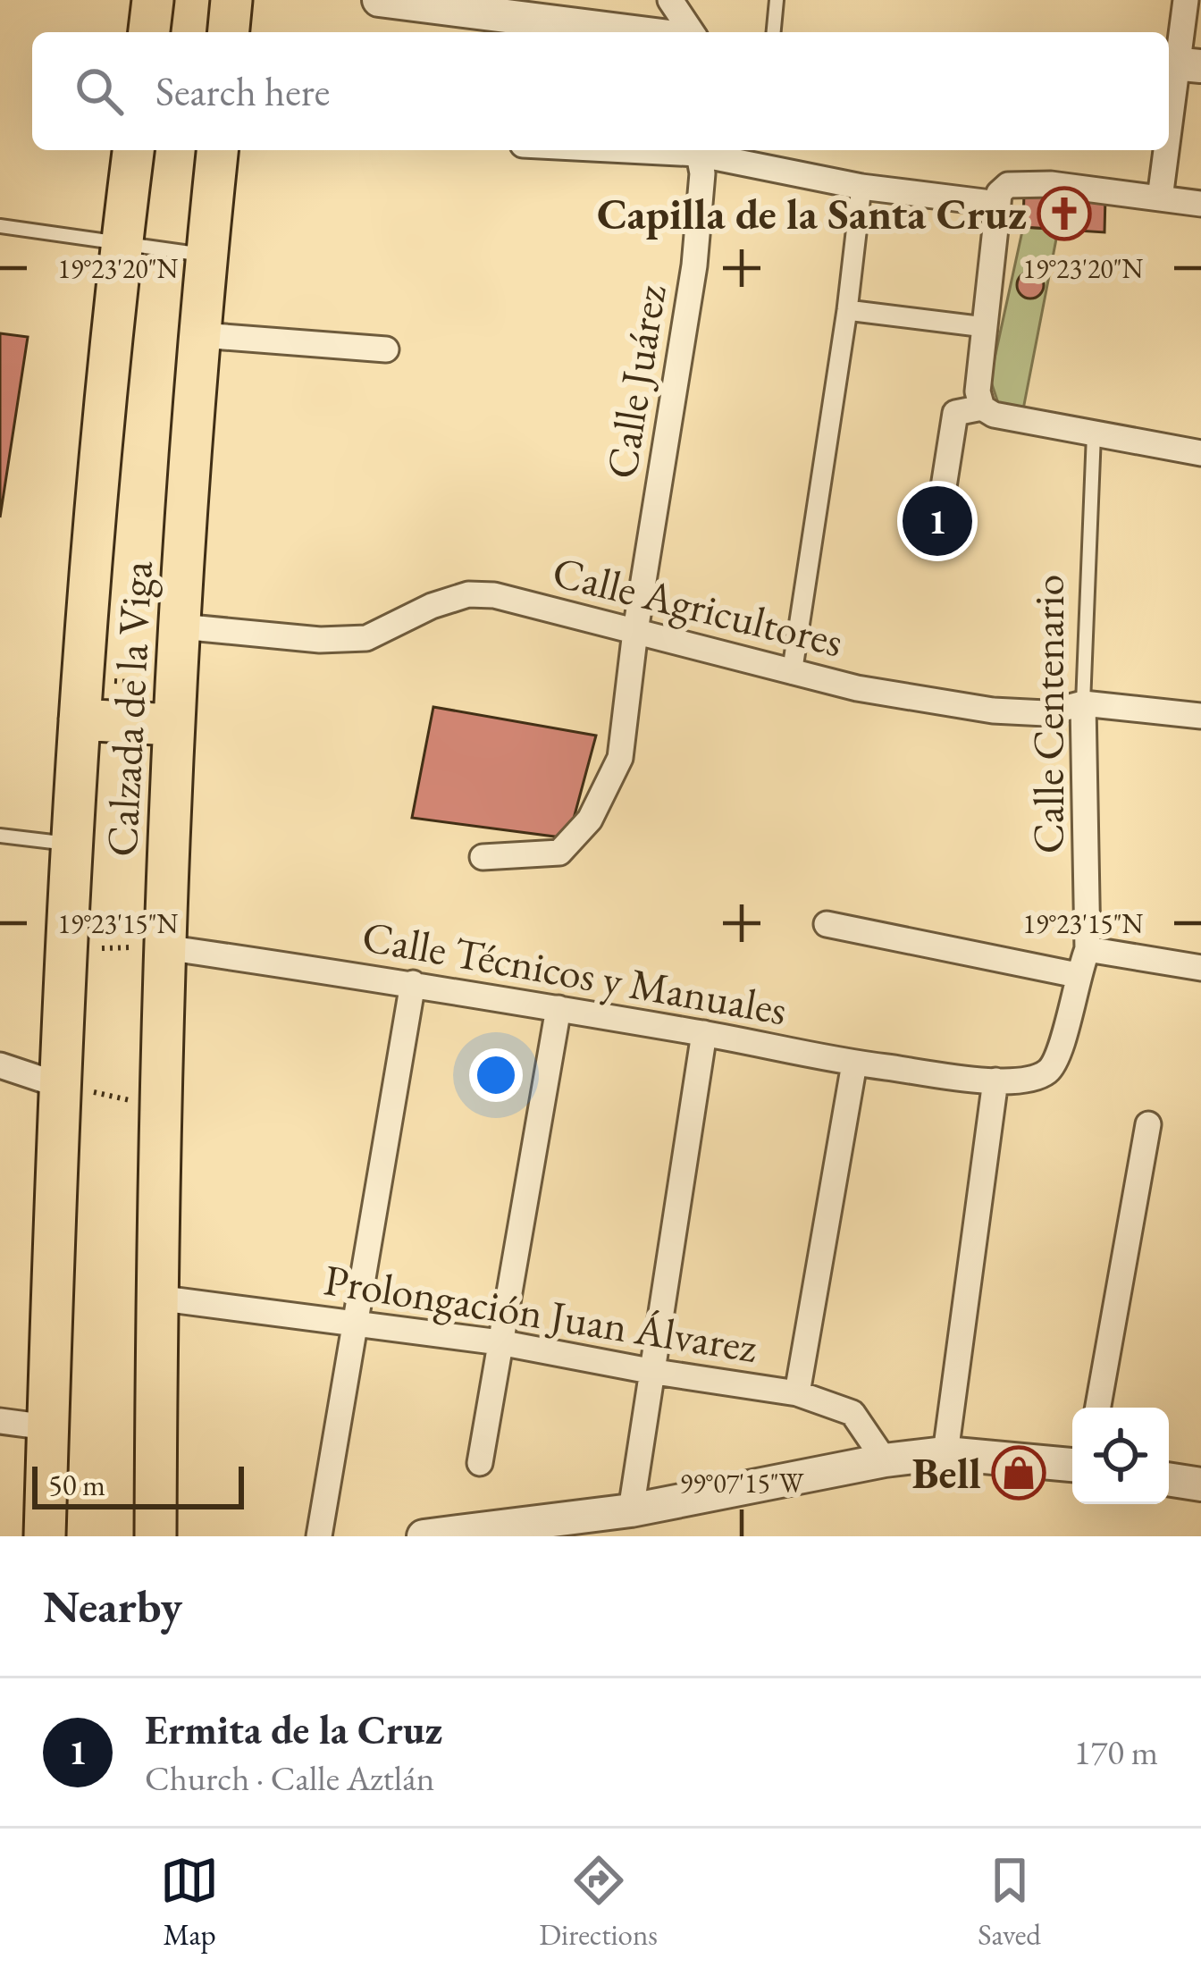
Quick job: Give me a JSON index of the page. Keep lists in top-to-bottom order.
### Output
{
  "streets": {
    "main road": ["Calzada de la Viga"],
    "street": [
      "Calle Juárez",
      "Calle Agricultores",
      "Calle Centenario",
      "Calle Técnicos y Manuales",
      "Prolongación Juan Álvarez"
    ]
  },
  "crossings": [
    ["Calle Juárez", "Calle Agricultores"],
    ["Calle Agricultores", "Calzada de la Viga"],
    ["Calle Agricultores", "Calle Centenario"],
    ["Calzada de la Viga", "Calle Técnicos y Manuales"],
    ["Calzada de la Viga", "Prolongación Juan Álvarez"],
    ["Calle Centenario", "Calle Técnicos y Manuales"]
  ],
  "places": {
    "church": ["Capilla de la Santa Cruz"],
    "shop": ["Bell"]
  },
  "scale_bar": "50 m",
  "page": {
    "search": "Search here",
    "pins": "1",
    "scale": "50 m",
    "heading": "Nearby",
    "list": [
      {
        "mark": "1",
        "name": "Ermita de la Cruz",
        "note": "Church · Calle Aztlán",
        "value": "170 m"
      }
    ],
    "nav": ["Map", "Directions", "Saved"]
  },
  "coordinates": ["19°23'20\"N", "19°23'15\"N", "99°07'15\"W"]
}
